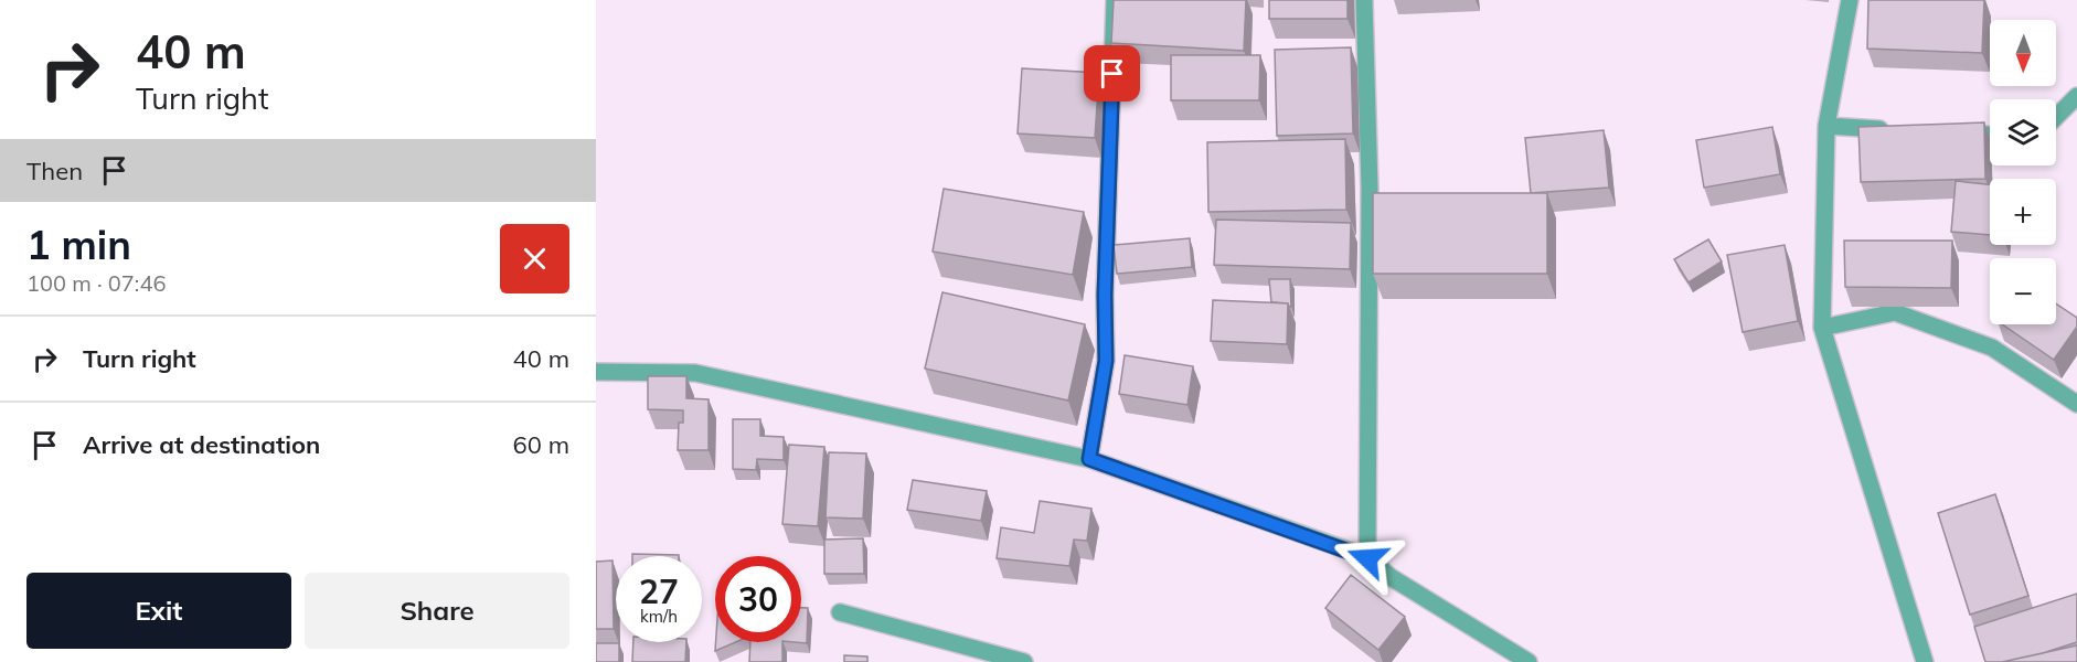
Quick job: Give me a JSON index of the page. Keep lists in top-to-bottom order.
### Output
{
  "north": "bottom",
  "page": {
    "turn": ["40 m", "Turn right"],
    "map_buttons": ["+", "−"],
    "then": "Then",
    "heading": ["1 min", "100 m · 07:46"],
    "list": [
      {
        "name": "Turn right",
        "value": "40 m"
      },
      {
        "name": "Arrive at destination",
        "value": "60 m"
      }
    ],
    "speed": "27 km/h",
    "limit": "30",
    "buttons": ["Exit", "Share"]
  }
}
